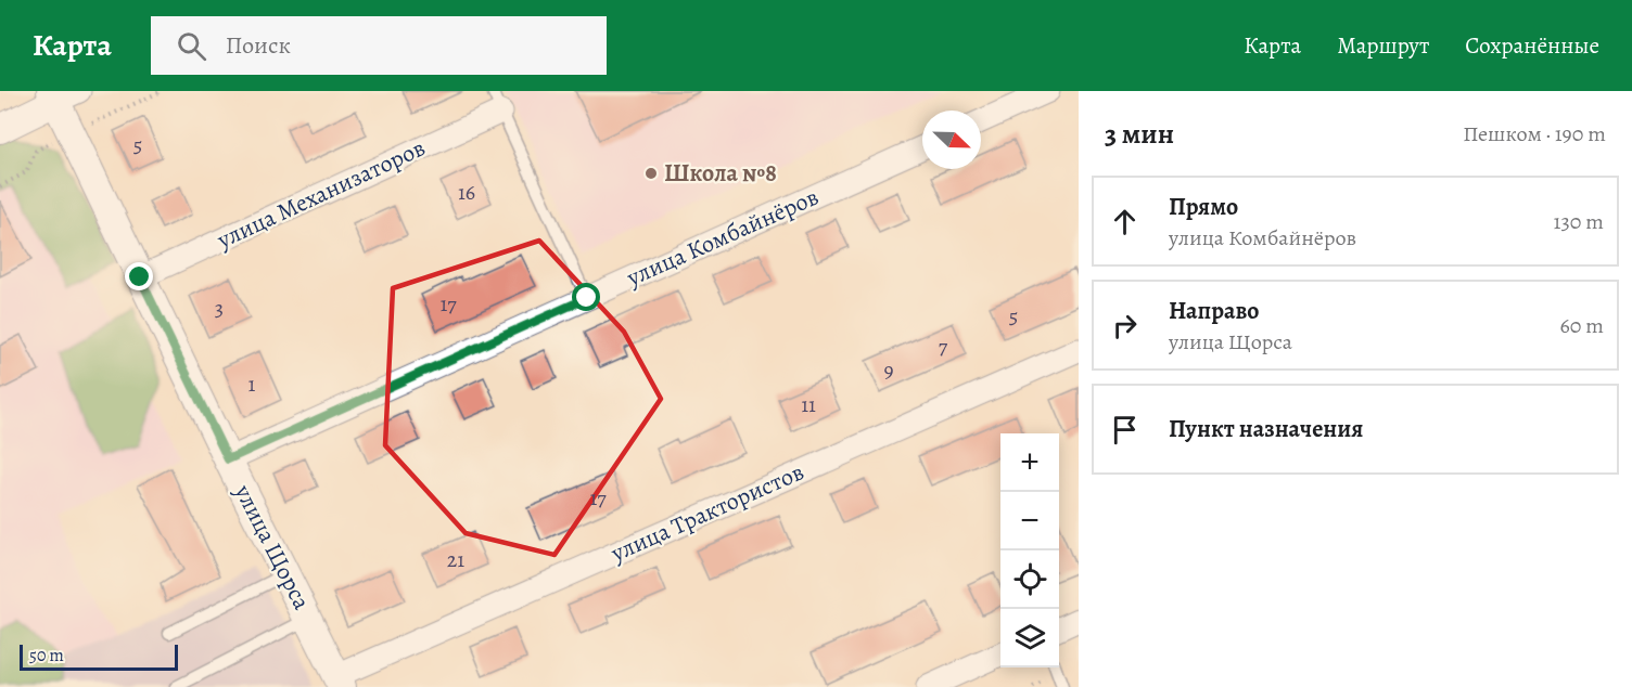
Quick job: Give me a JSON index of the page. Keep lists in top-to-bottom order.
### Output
{
  "streets": {
    "street": [
      "улица Механизаторов",
      "улица Комбайнёров",
      "улица Трактористов",
      "улица Щорса"
    ]
  },
  "crossings": [
    ["улица Механизаторов", "улица Щорса"],
    ["улица Комбайнёров", "улица Щорса"],
    ["улица Трактористов", "улица Щорса"]
  ],
  "places": ["Школа №8"],
  "house_numbers": [
    "5",
    "16",
    "17",
    "3",
    "5",
    "7",
    "9",
    "1",
    "11",
    "17",
    "21"
  ],
  "scale_bar": "50 m",
  "north": "bottom right",
  "page": {
    "header": "Карта",
    "search": "Поиск",
    "nav": ["Карта", "Маршрут", "Сохранённые"],
    "heading": ["3 мин", "Пешком · 190 m"],
    "list": [
      ["Прямо", "улица Комбайнёров", "130 m"],
      ["Направо", "улица Щорса", "60 m"],
      "Пункт назначения"
    ],
    "map_buttons": ["+", "−"],
    "scale": "50 m"
  }
}
